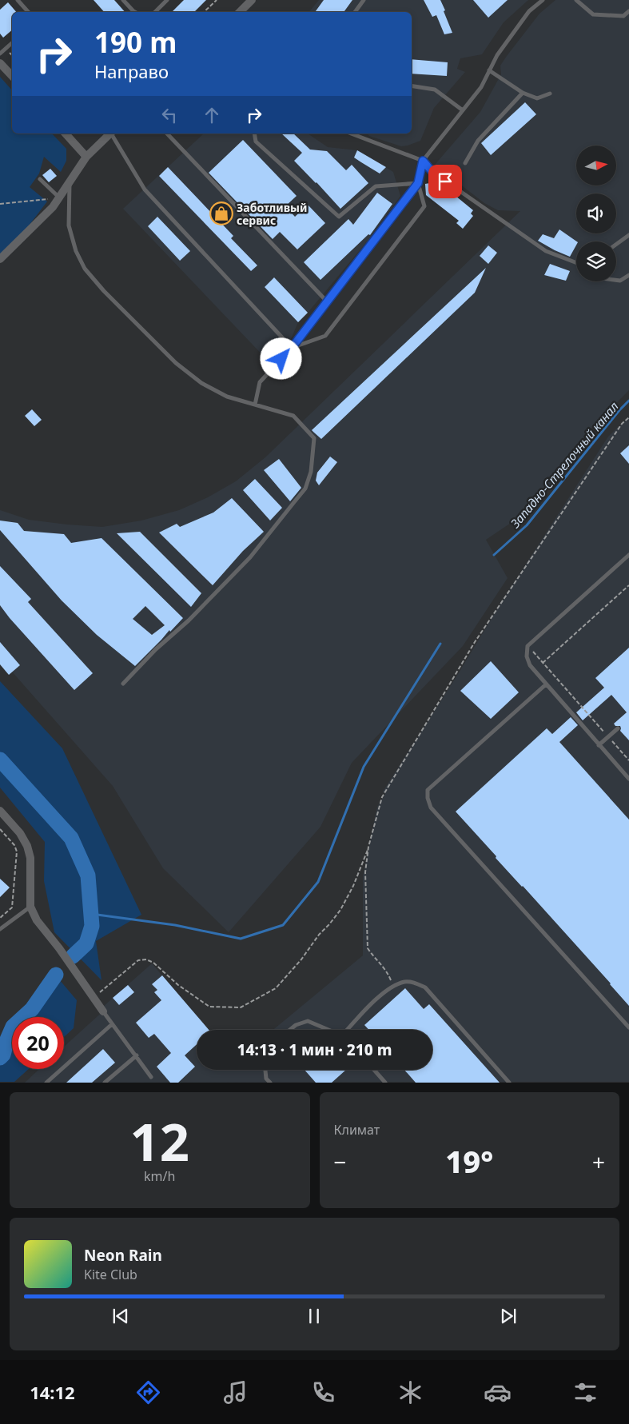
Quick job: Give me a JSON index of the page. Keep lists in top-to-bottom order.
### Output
{
  "water": ["Западно-Стрелочный канал"],
  "places": {
    "shop": ["Заботливый сервис"]
  },
  "north": "right",
  "page": {
    "turn": ["190 m", "Направо"],
    "limit": "20",
    "trip": "14:13 · 1 мин · 210 m",
    "tile": [
      ["12", "km/h"],
      "Климат"
    ],
    "heat": ["−", "19°", "+"],
    "song": ["Neon Rain", "Kite Club"],
    "tabs": "14:12"
  }
}
